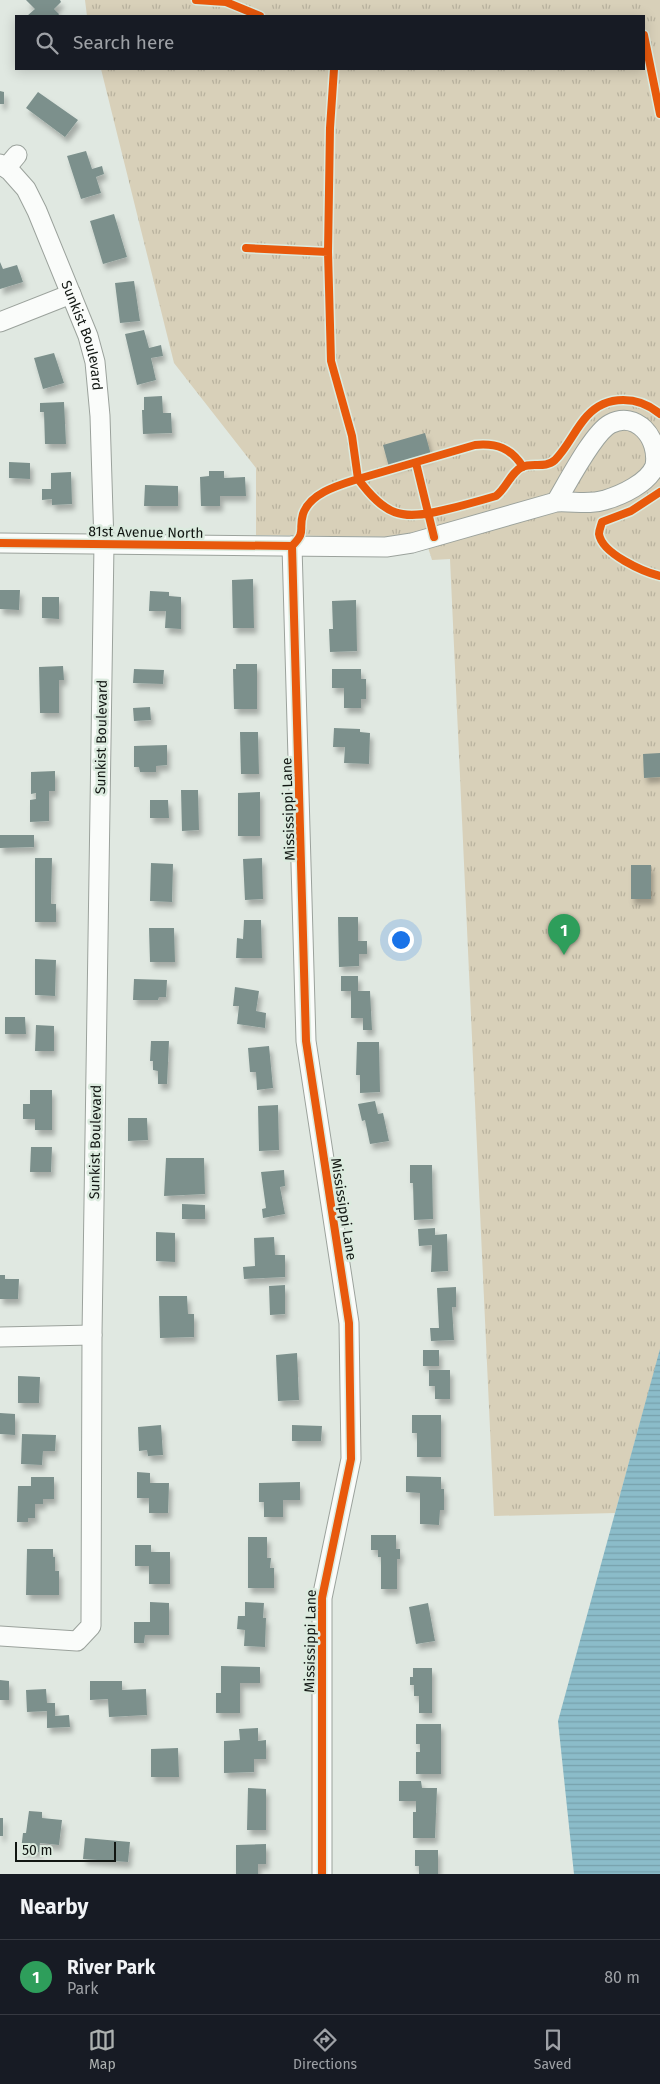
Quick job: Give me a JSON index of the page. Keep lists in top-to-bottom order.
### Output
{
  "streets": {
    "street": ["Sunkist Boulevard", "81st Avenue North", "Mississippi Lane"]
  },
  "crossings": [
    ["Sunkist Boulevard", "81st Avenue North"],
    ["81st Avenue North", "Mississippi Lane"]
  ],
  "scale_bar": "50 m",
  "page": {
    "search": "Search here",
    "pins": "1",
    "scale": "50 m",
    "heading": "Nearby",
    "list": [
      {
        "mark": "1",
        "name": "River Park",
        "note": "Park",
        "value": "80 m"
      }
    ],
    "nav": ["Map", "Directions", "Saved"]
  }
}
